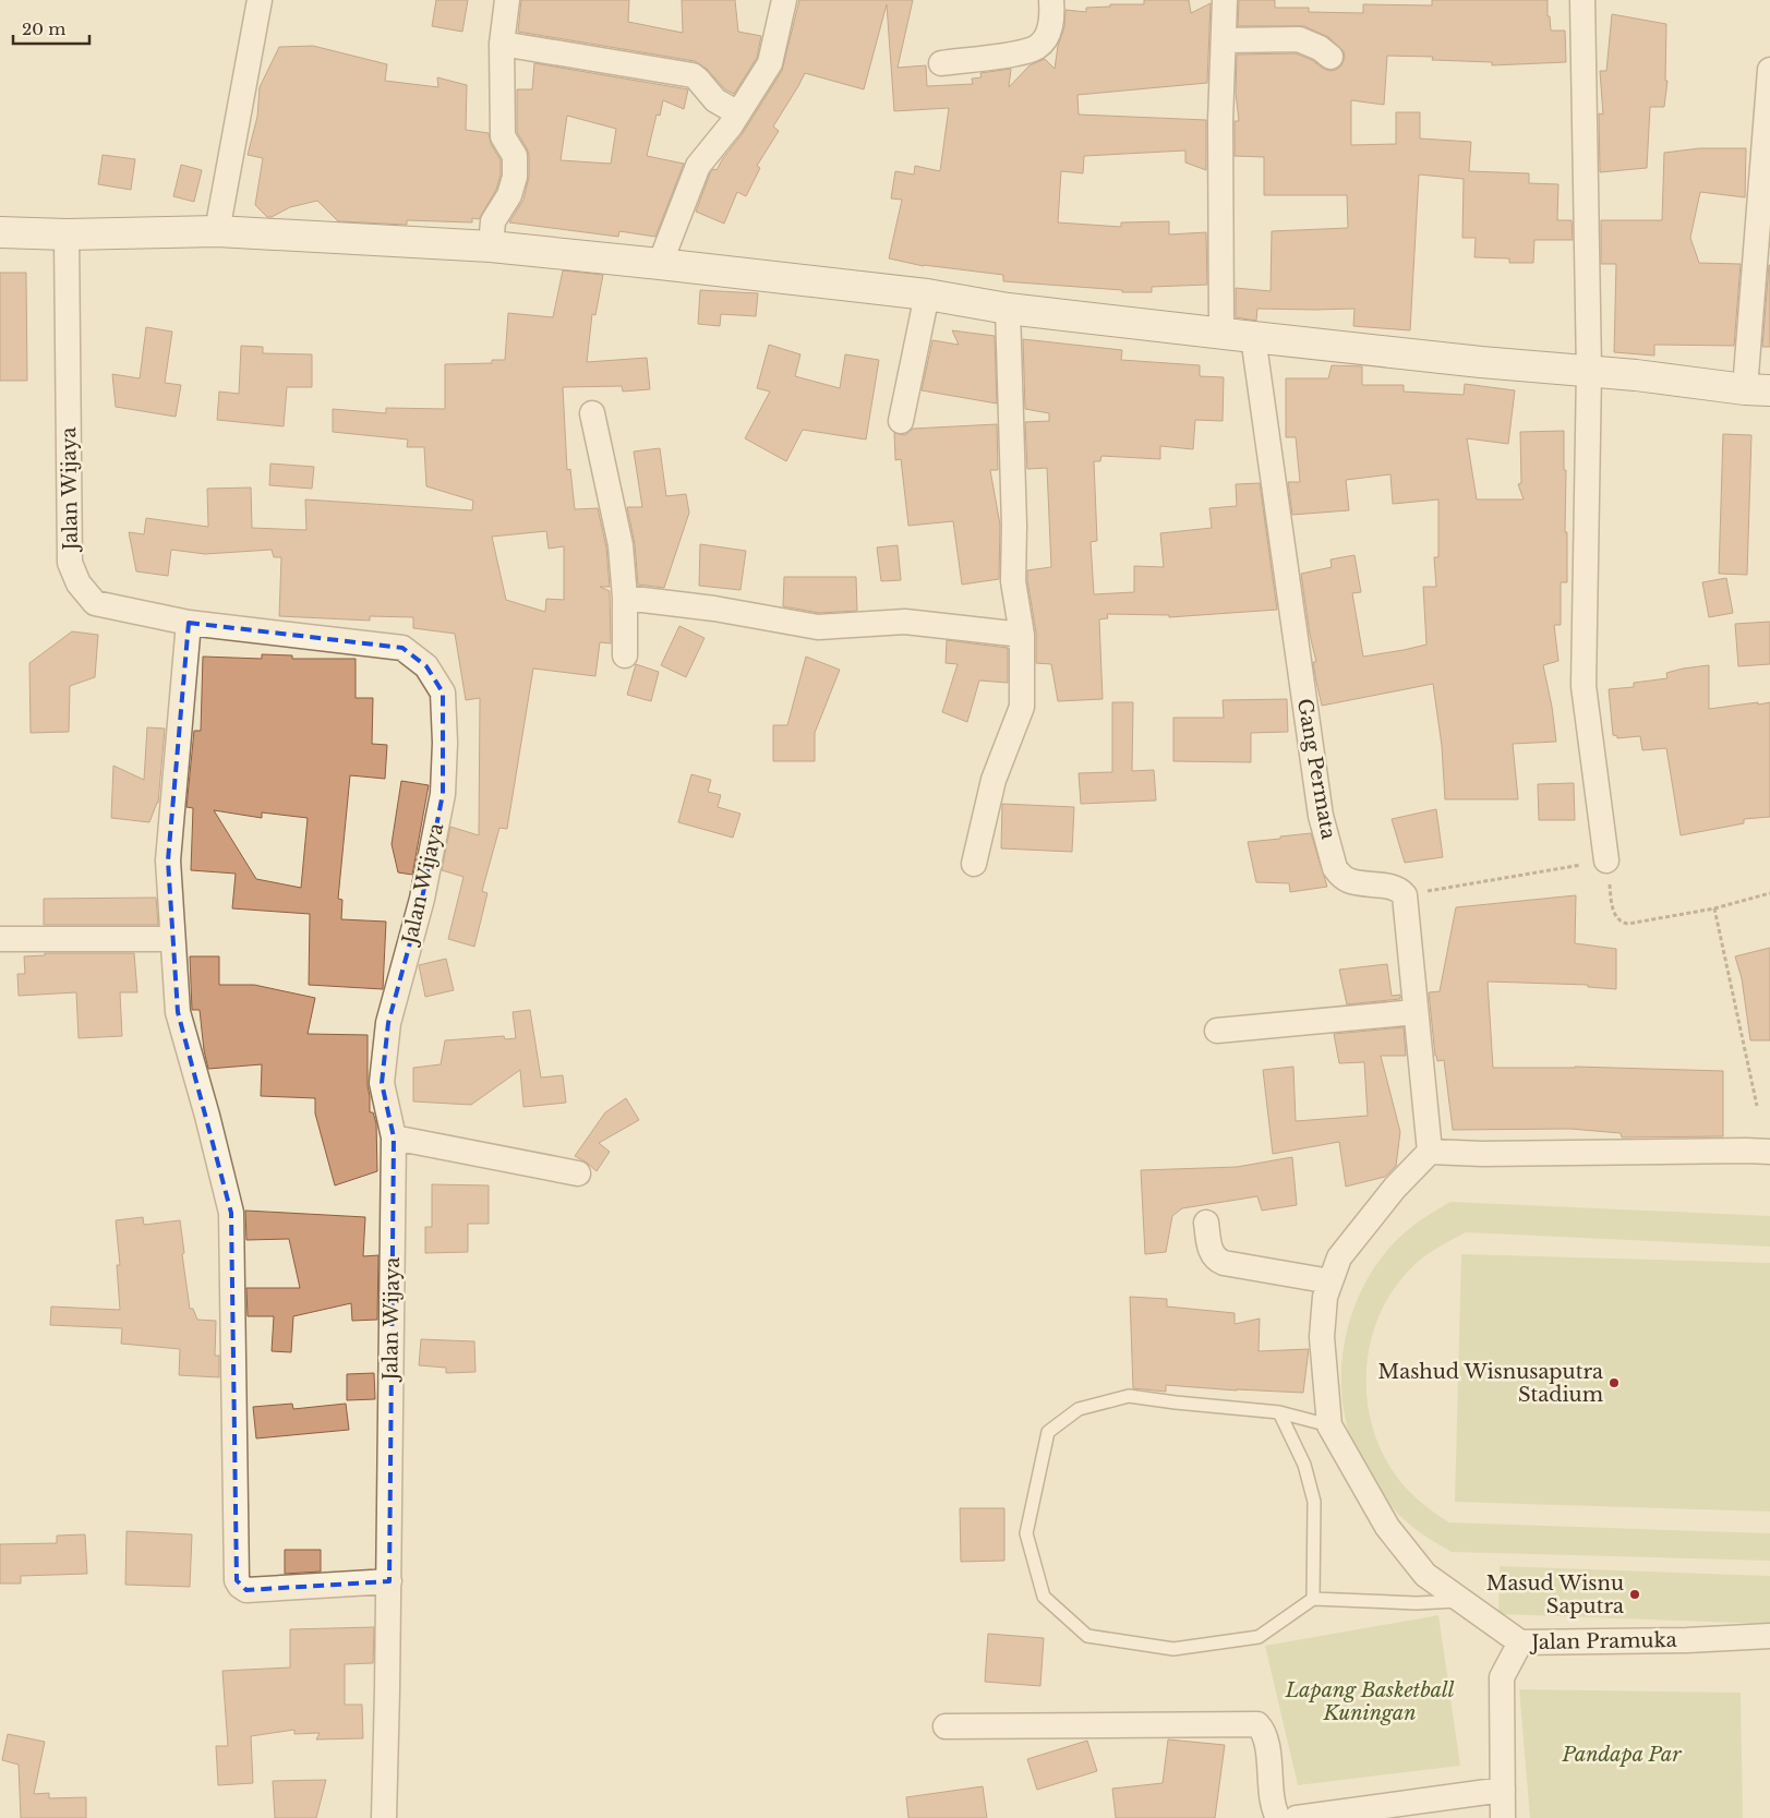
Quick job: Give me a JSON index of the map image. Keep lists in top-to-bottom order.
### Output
{
  "streets": {
    "street": ["Jalan Wijaya", "Gang Permata", "Jalan Pramuka"]
  },
  "parks": ["Lapang Basketball Kuningan", "Pandapa Par"],
  "places": ["Mashud Wisnusaputra Stadium", "Masud Wisnu Saputra"],
  "scale_bar": "20 m"
}
